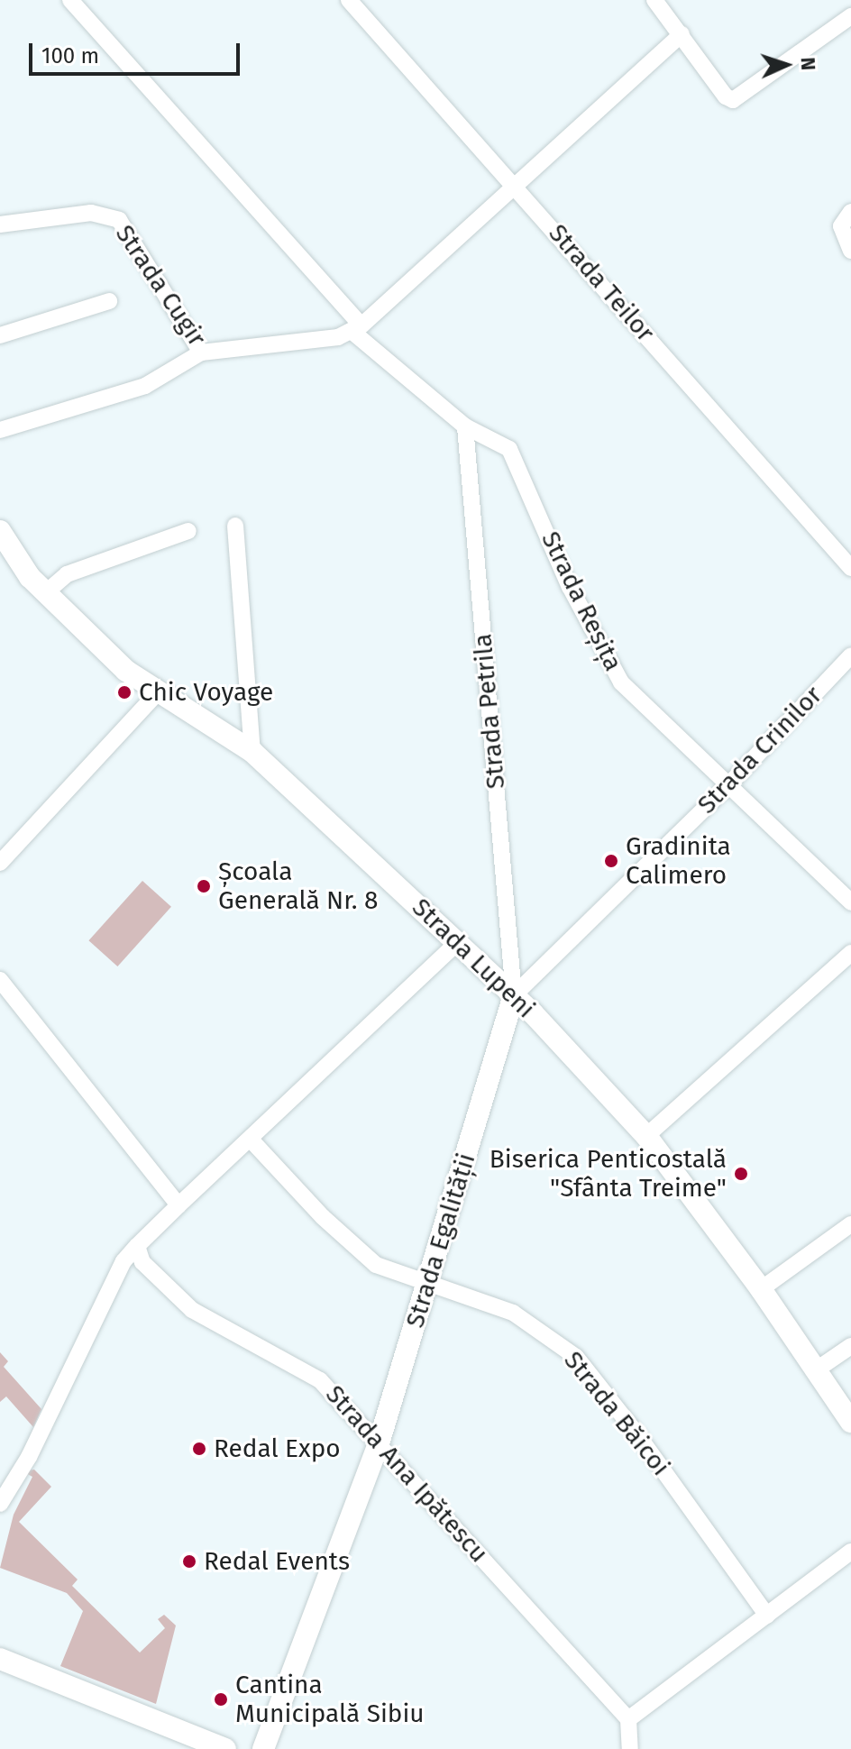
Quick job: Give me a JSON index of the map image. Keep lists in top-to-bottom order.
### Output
{
  "streets": {
    "street": [
      "Strada Teilor",
      "Strada Cugir",
      "Strada Reșița",
      "Strada Petrila",
      "Strada Crinilor",
      "Strada Lupeni",
      "Strada Egalității",
      "Strada Băicoi",
      "Strada Ana Ipătescu"
    ]
  },
  "crossings": [
    ["Strada Cugir", "Strada Reșița"],
    ["Strada Reșița", "Strada Petrila"],
    ["Strada Reșița", "Strada Crinilor"],
    ["Strada Petrila", "Strada Crinilor"],
    ["Strada Petrila", "Strada Lupeni"],
    ["Strada Petrila", "Strada Egalității"],
    ["Strada Crinilor", "Strada Lupeni"],
    ["Strada Crinilor", "Strada Egalității"],
    ["Strada Lupeni", "Strada Egalității"],
    ["Strada Egalității", "Strada Băicoi"],
    ["Strada Egalității", "Strada Ana Ipătescu"]
  ],
  "places": [
    "Chic Voyage",
    "Gradinita Calimero",
    "Școala Generală Nr. 8",
    "Biserica Penticostală \"Sfânta Treime\"",
    "Redal Expo",
    "Redal Events",
    "Cantina Municipală Sibiu"
  ],
  "scale_bar": "100 m",
  "north": "right"
}
